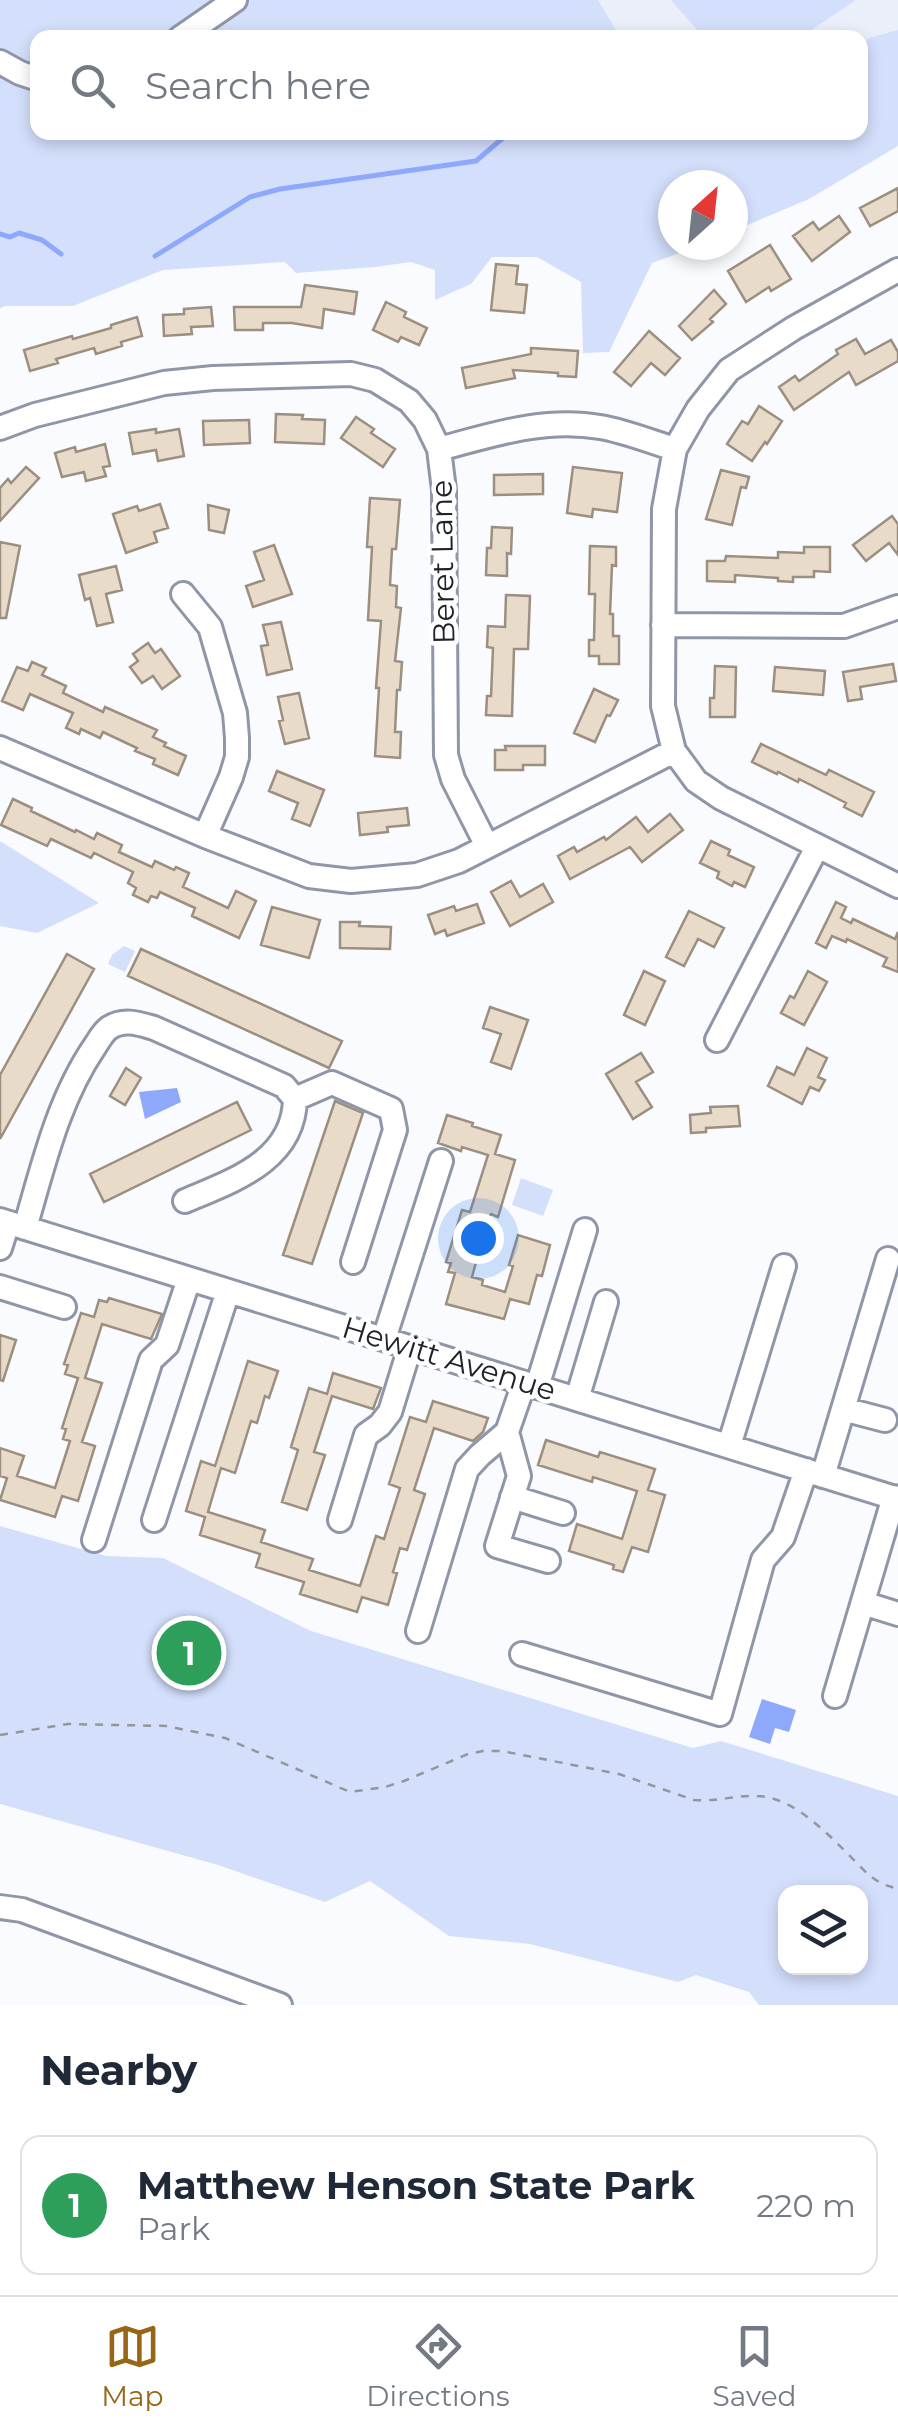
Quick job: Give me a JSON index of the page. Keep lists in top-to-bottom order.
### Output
{
  "streets": {
    "street": ["Beret Lane", "Hewitt Avenue"]
  },
  "north": "top right",
  "page": {
    "search": "Search here",
    "pins": "1",
    "heading": "Nearby",
    "list": [
      {
        "mark": "1",
        "name": "Matthew Henson State Park",
        "note": "Park",
        "value": "220 m"
      }
    ],
    "nav": ["Map", "Directions", "Saved"]
  }
}
